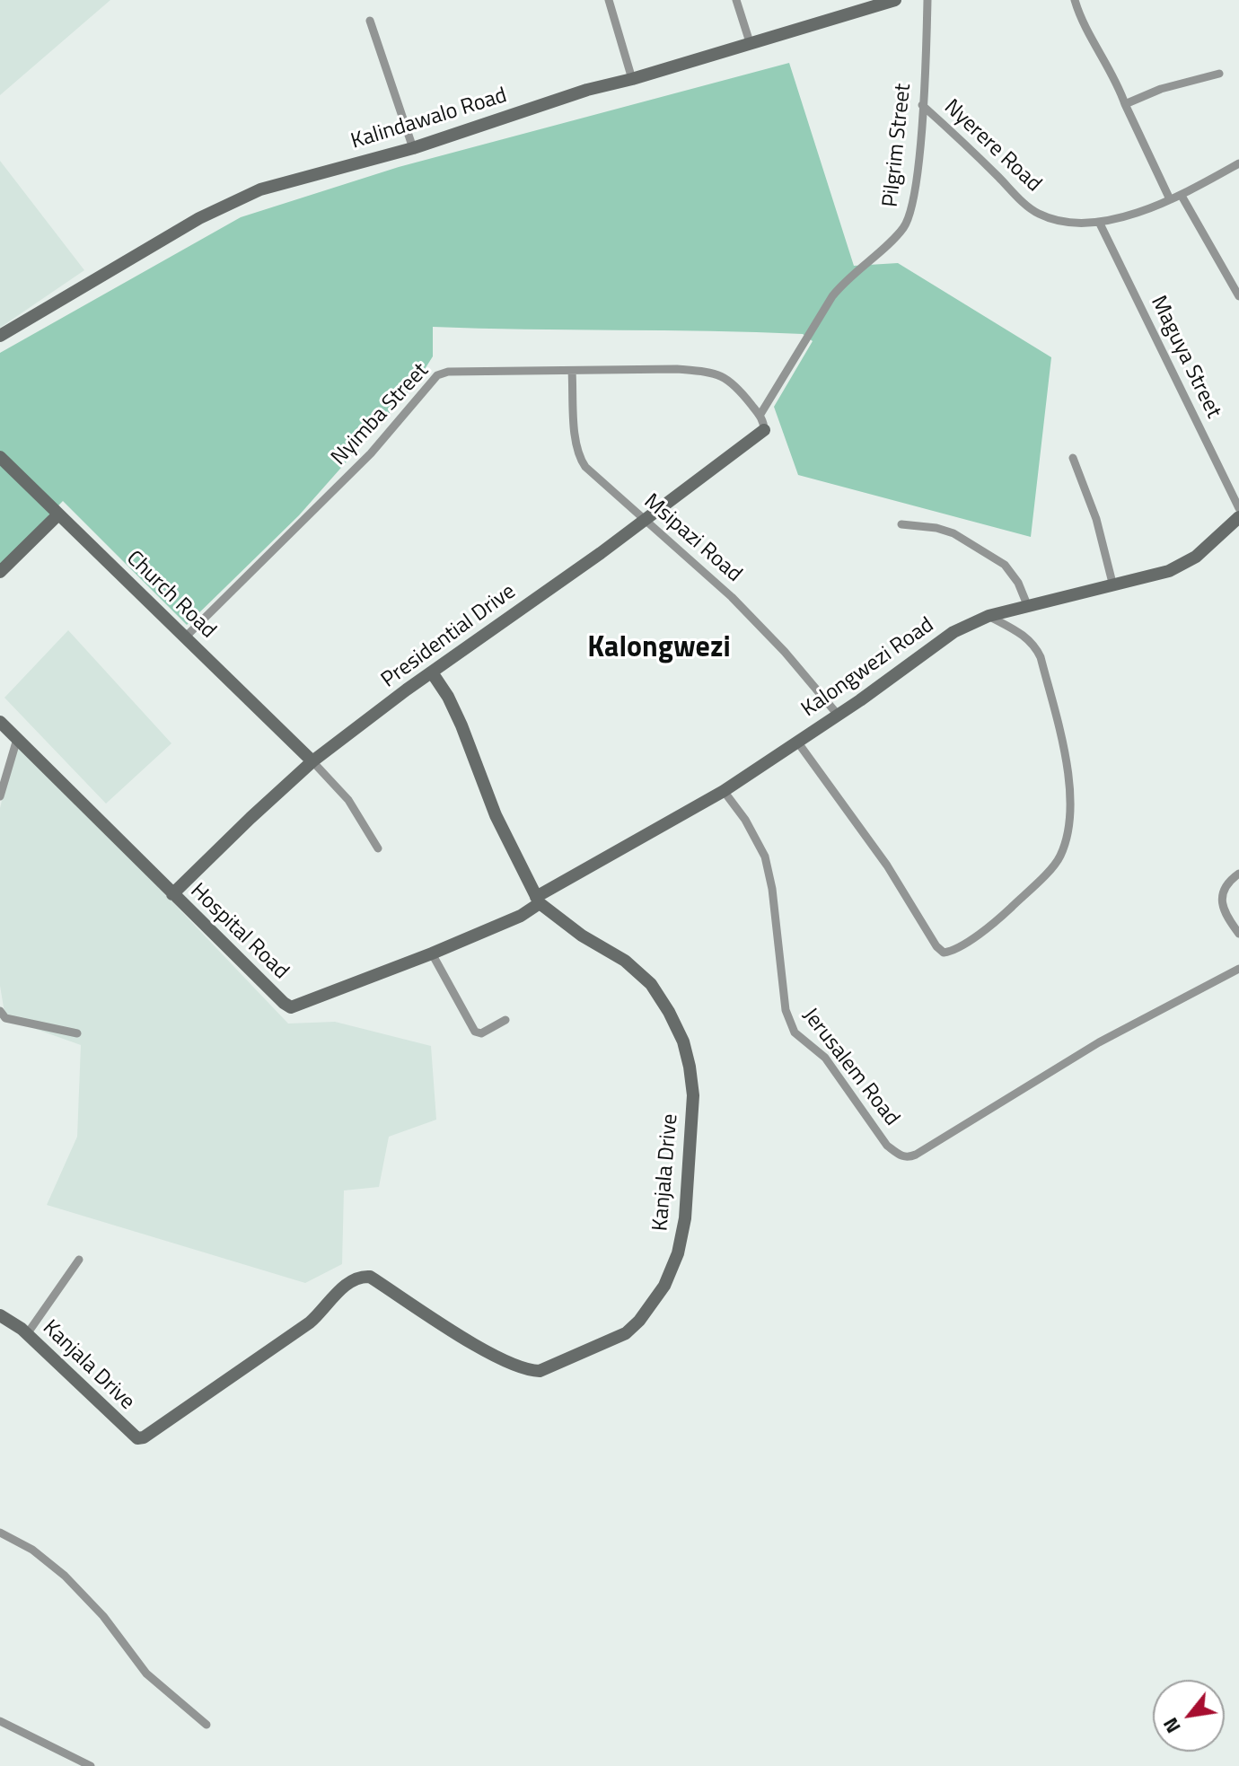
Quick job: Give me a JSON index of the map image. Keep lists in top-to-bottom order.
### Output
{
  "streets": {
    "street": [
      "Kalindawalo Road",
      "Pilgrim Street",
      "Nyerere Road",
      "Maguya Street",
      "Nyimba Street",
      "Msipazi Road",
      "Church Road",
      "Presidential Drive",
      "Kalongwezi Road",
      "Hospital Road",
      "Jerusalem Road",
      "Kanjala Drive"
    ]
  },
  "crossings": [
    ["Pilgrim Street", "Nyerere Road"],
    ["Pilgrim Street", "Nyimba Street"],
    ["Nyerere Road", "Maguya Street"],
    ["Nyimba Street", "Msipazi Road"],
    ["Nyimba Street", "Church Road"],
    ["Nyimba Street", "Presidential Drive"],
    ["Msipazi Road", "Presidential Drive"],
    ["Msipazi Road", "Kalongwezi Road"],
    ["Church Road", "Presidential Drive"],
    ["Presidential Drive", "Hospital Road"],
    ["Presidential Drive", "Kanjala Drive"],
    ["Kalongwezi Road", "Hospital Road"],
    ["Kalongwezi Road", "Jerusalem Road"],
    ["Kalongwezi Road", "Kanjala Drive"],
    ["Hospital Road", "Kanjala Drive"]
  ],
  "districts": ["Kalongwezi"],
  "north": "bottom left"
}
